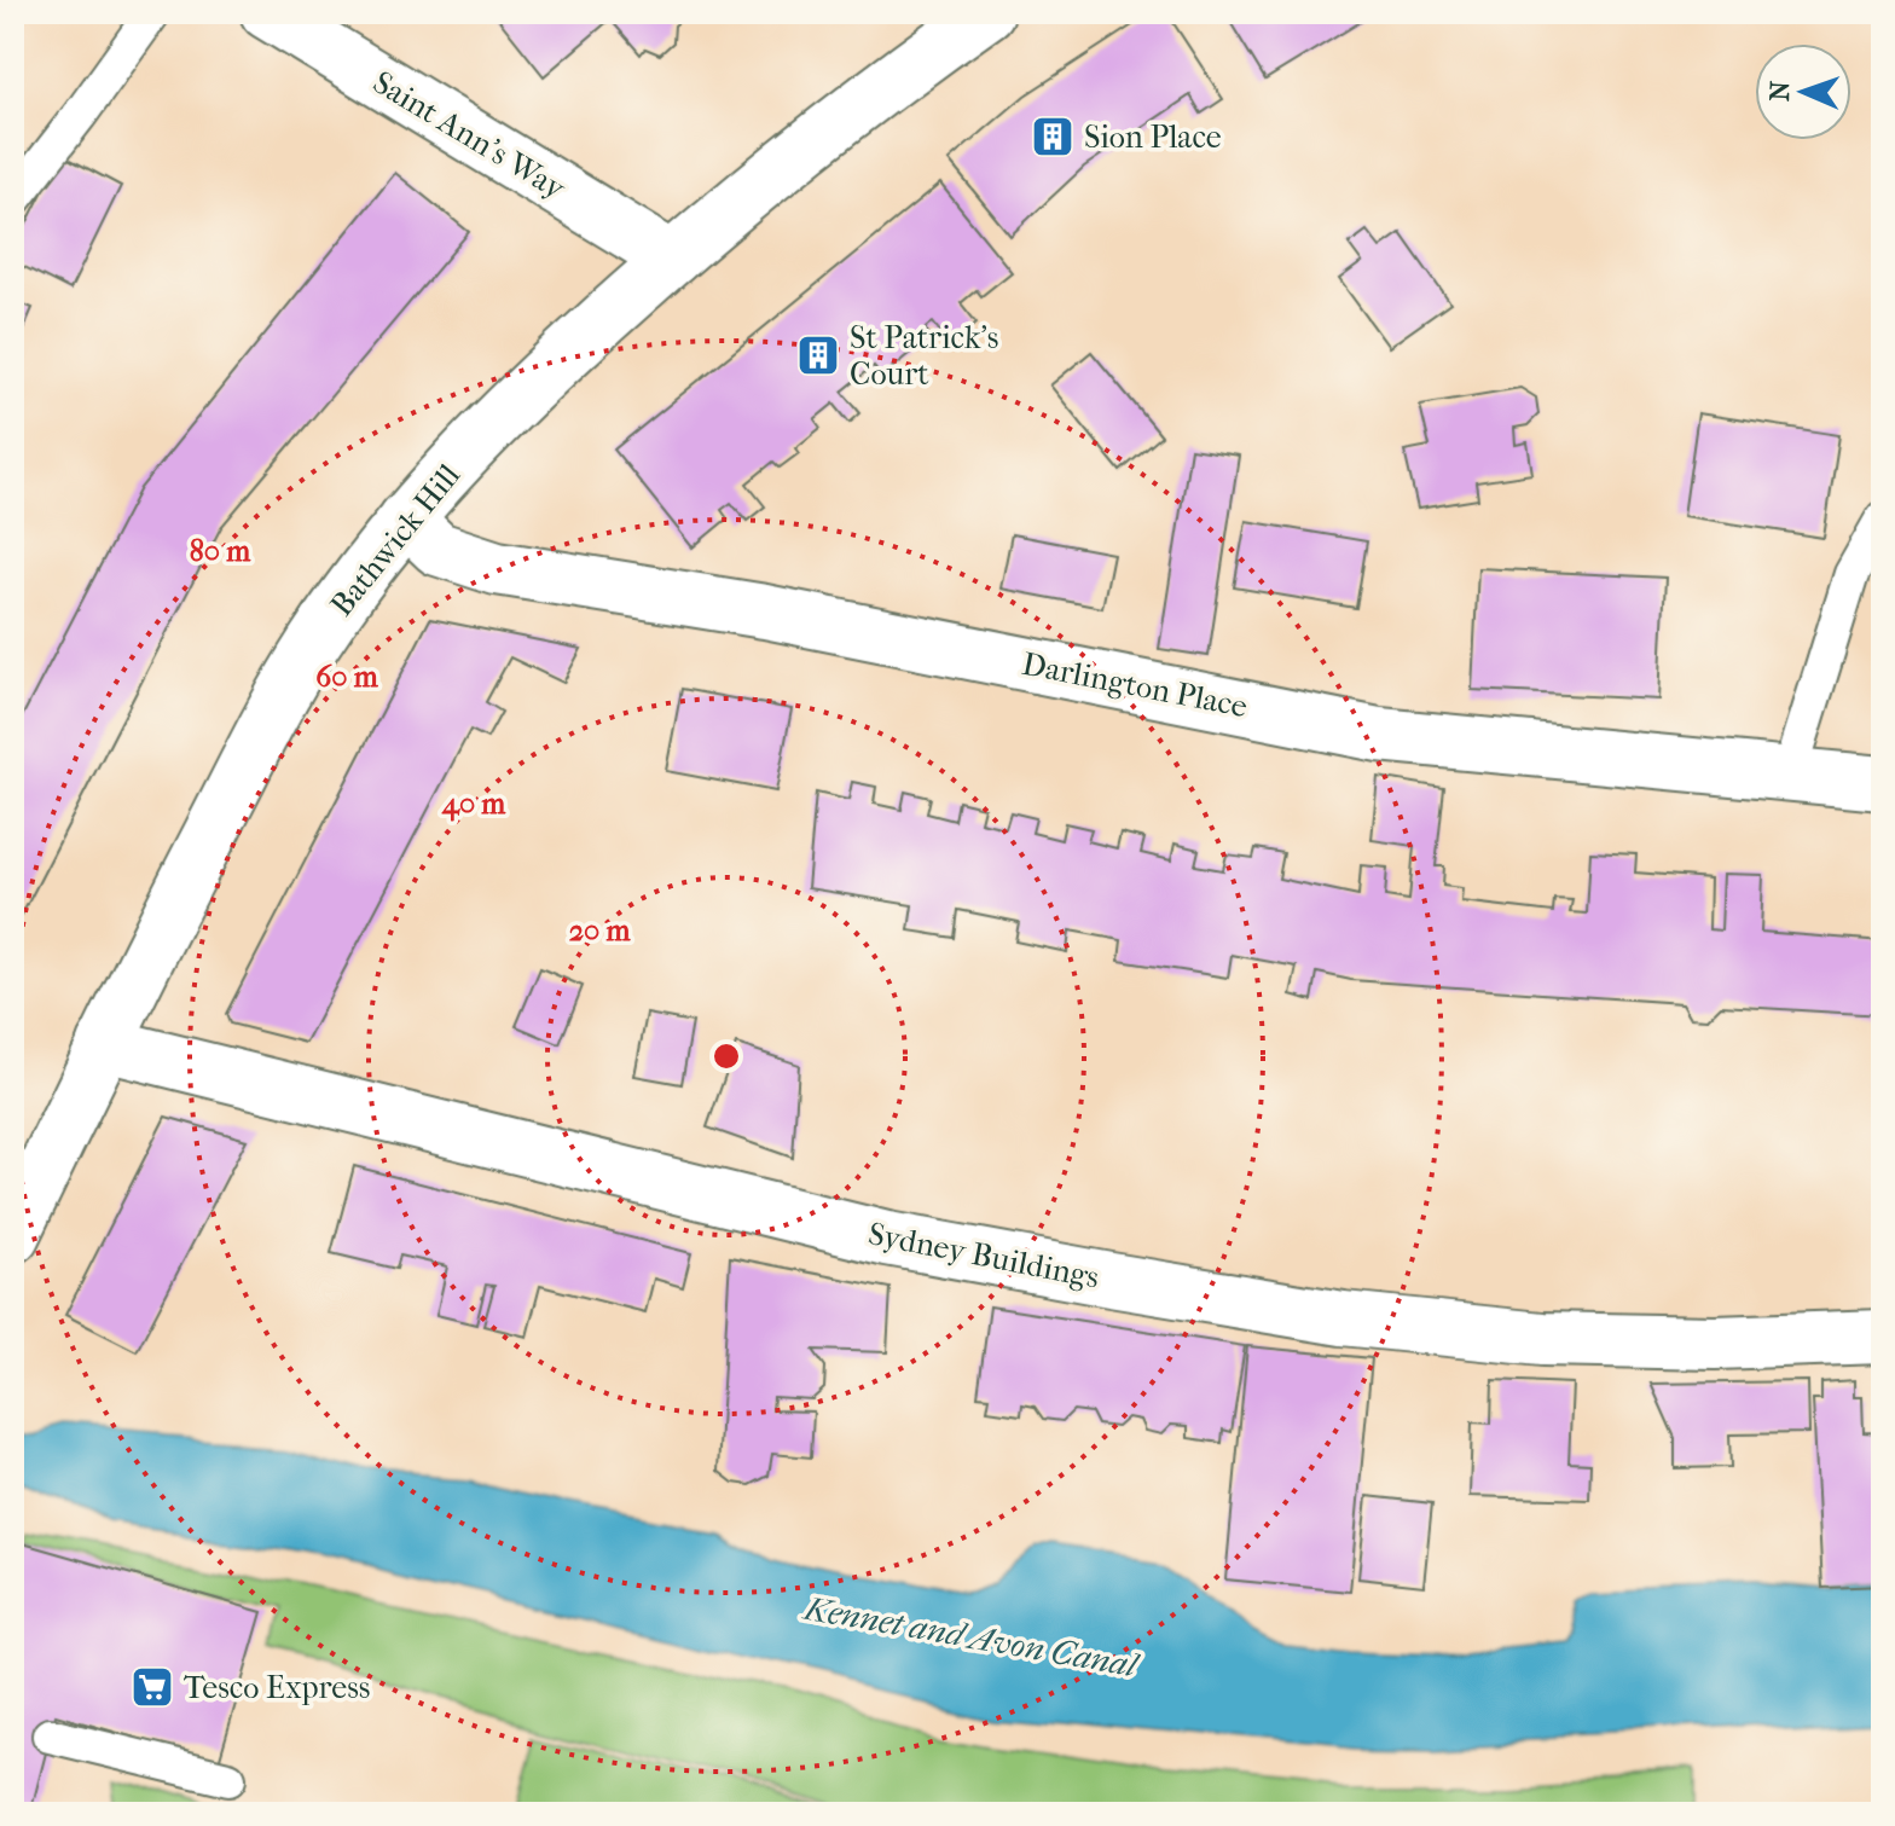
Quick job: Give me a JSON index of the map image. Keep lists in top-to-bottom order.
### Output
{
  "streets": {
    "street": [
      "Saint Ann's Way",
      "Bathwick Hill",
      "Darlington Place",
      "Sydney Buildings"
    ]
  },
  "crossings": [
    ["Saint Ann's Way", "Bathwick Hill"],
    ["Bathwick Hill", "Darlington Place"],
    ["Bathwick Hill", "Sydney Buildings"]
  ],
  "water": ["Kennet and Avon Canal"],
  "places": {
    "building": ["Sion Place", "St Patrick's Court"],
    "supermarket": ["Tesco Express"]
  },
  "north": "left",
  "rings": [
    "80 m",
    "60 m",
    "40 m",
    "20 m"
  ]
}
